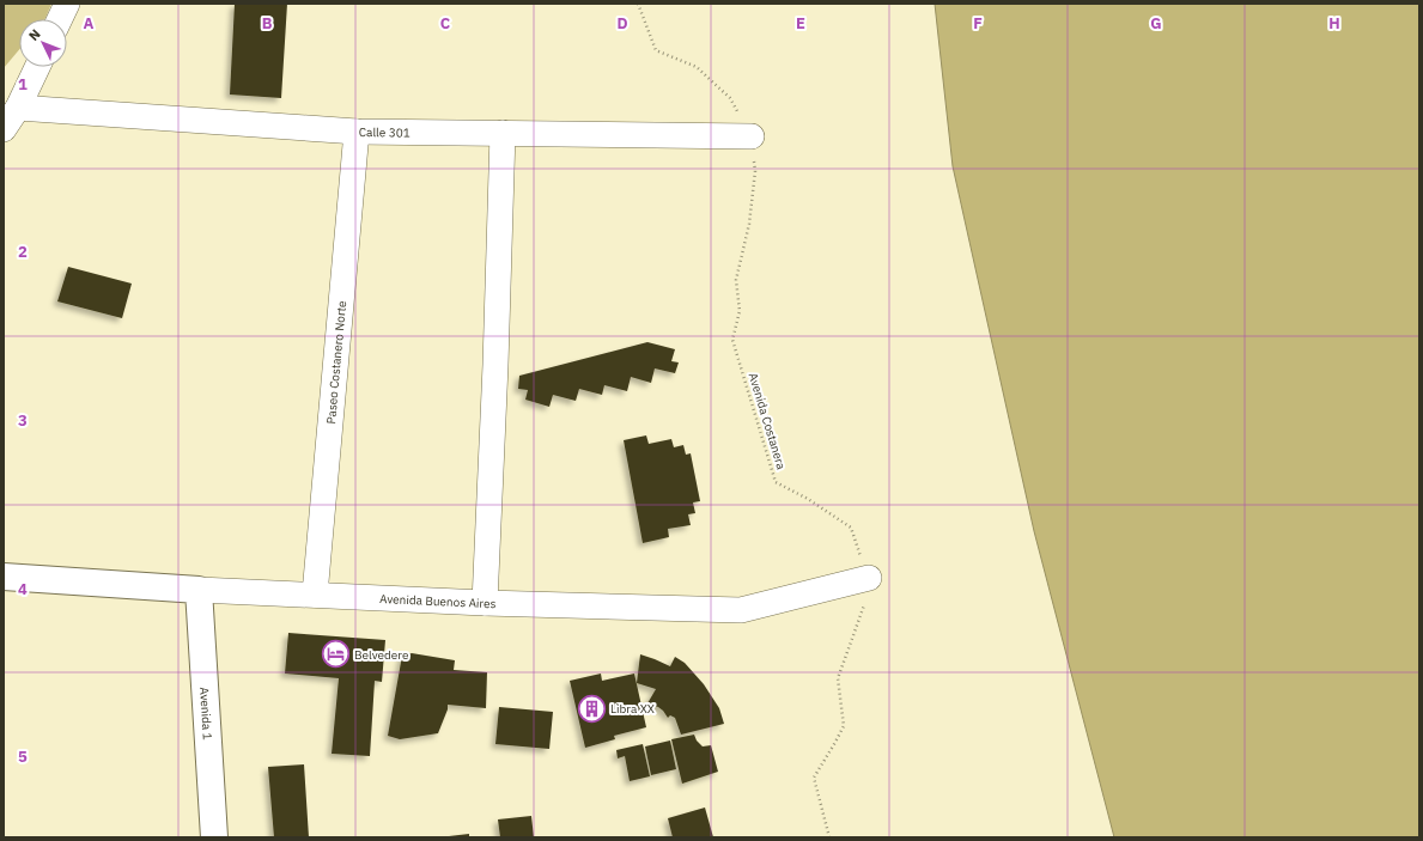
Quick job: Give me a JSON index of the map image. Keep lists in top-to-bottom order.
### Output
{
  "streets": {
    "street": [
      "Calle 301",
      "Paseo Costanero Norte",
      "Avenida Buenos Aires",
      "Avenida 1"
    ],
    "path": ["Avenida Costanera"]
  },
  "crossings": [
    ["Calle 301", "Paseo Costanero Norte"],
    ["Calle 301", "Avenida Costanera"],
    ["Paseo Costanero Norte", "Avenida Buenos Aires"],
    ["Avenida Costanera", "Avenida Buenos Aires"],
    ["Avenida Buenos Aires", "Avenida 1"]
  ],
  "places": {
    "hotel": ["Belvedere"],
    "building": ["Libra XX"]
  },
  "north": "top left",
  "grid": {
    "columns": [
      "A",
      "B",
      "C",
      "D",
      "E",
      "F",
      "G",
      "H"
    ],
    "rows": [
      "1",
      "2",
      "3",
      "4",
      "5"
    ]
  }
}
